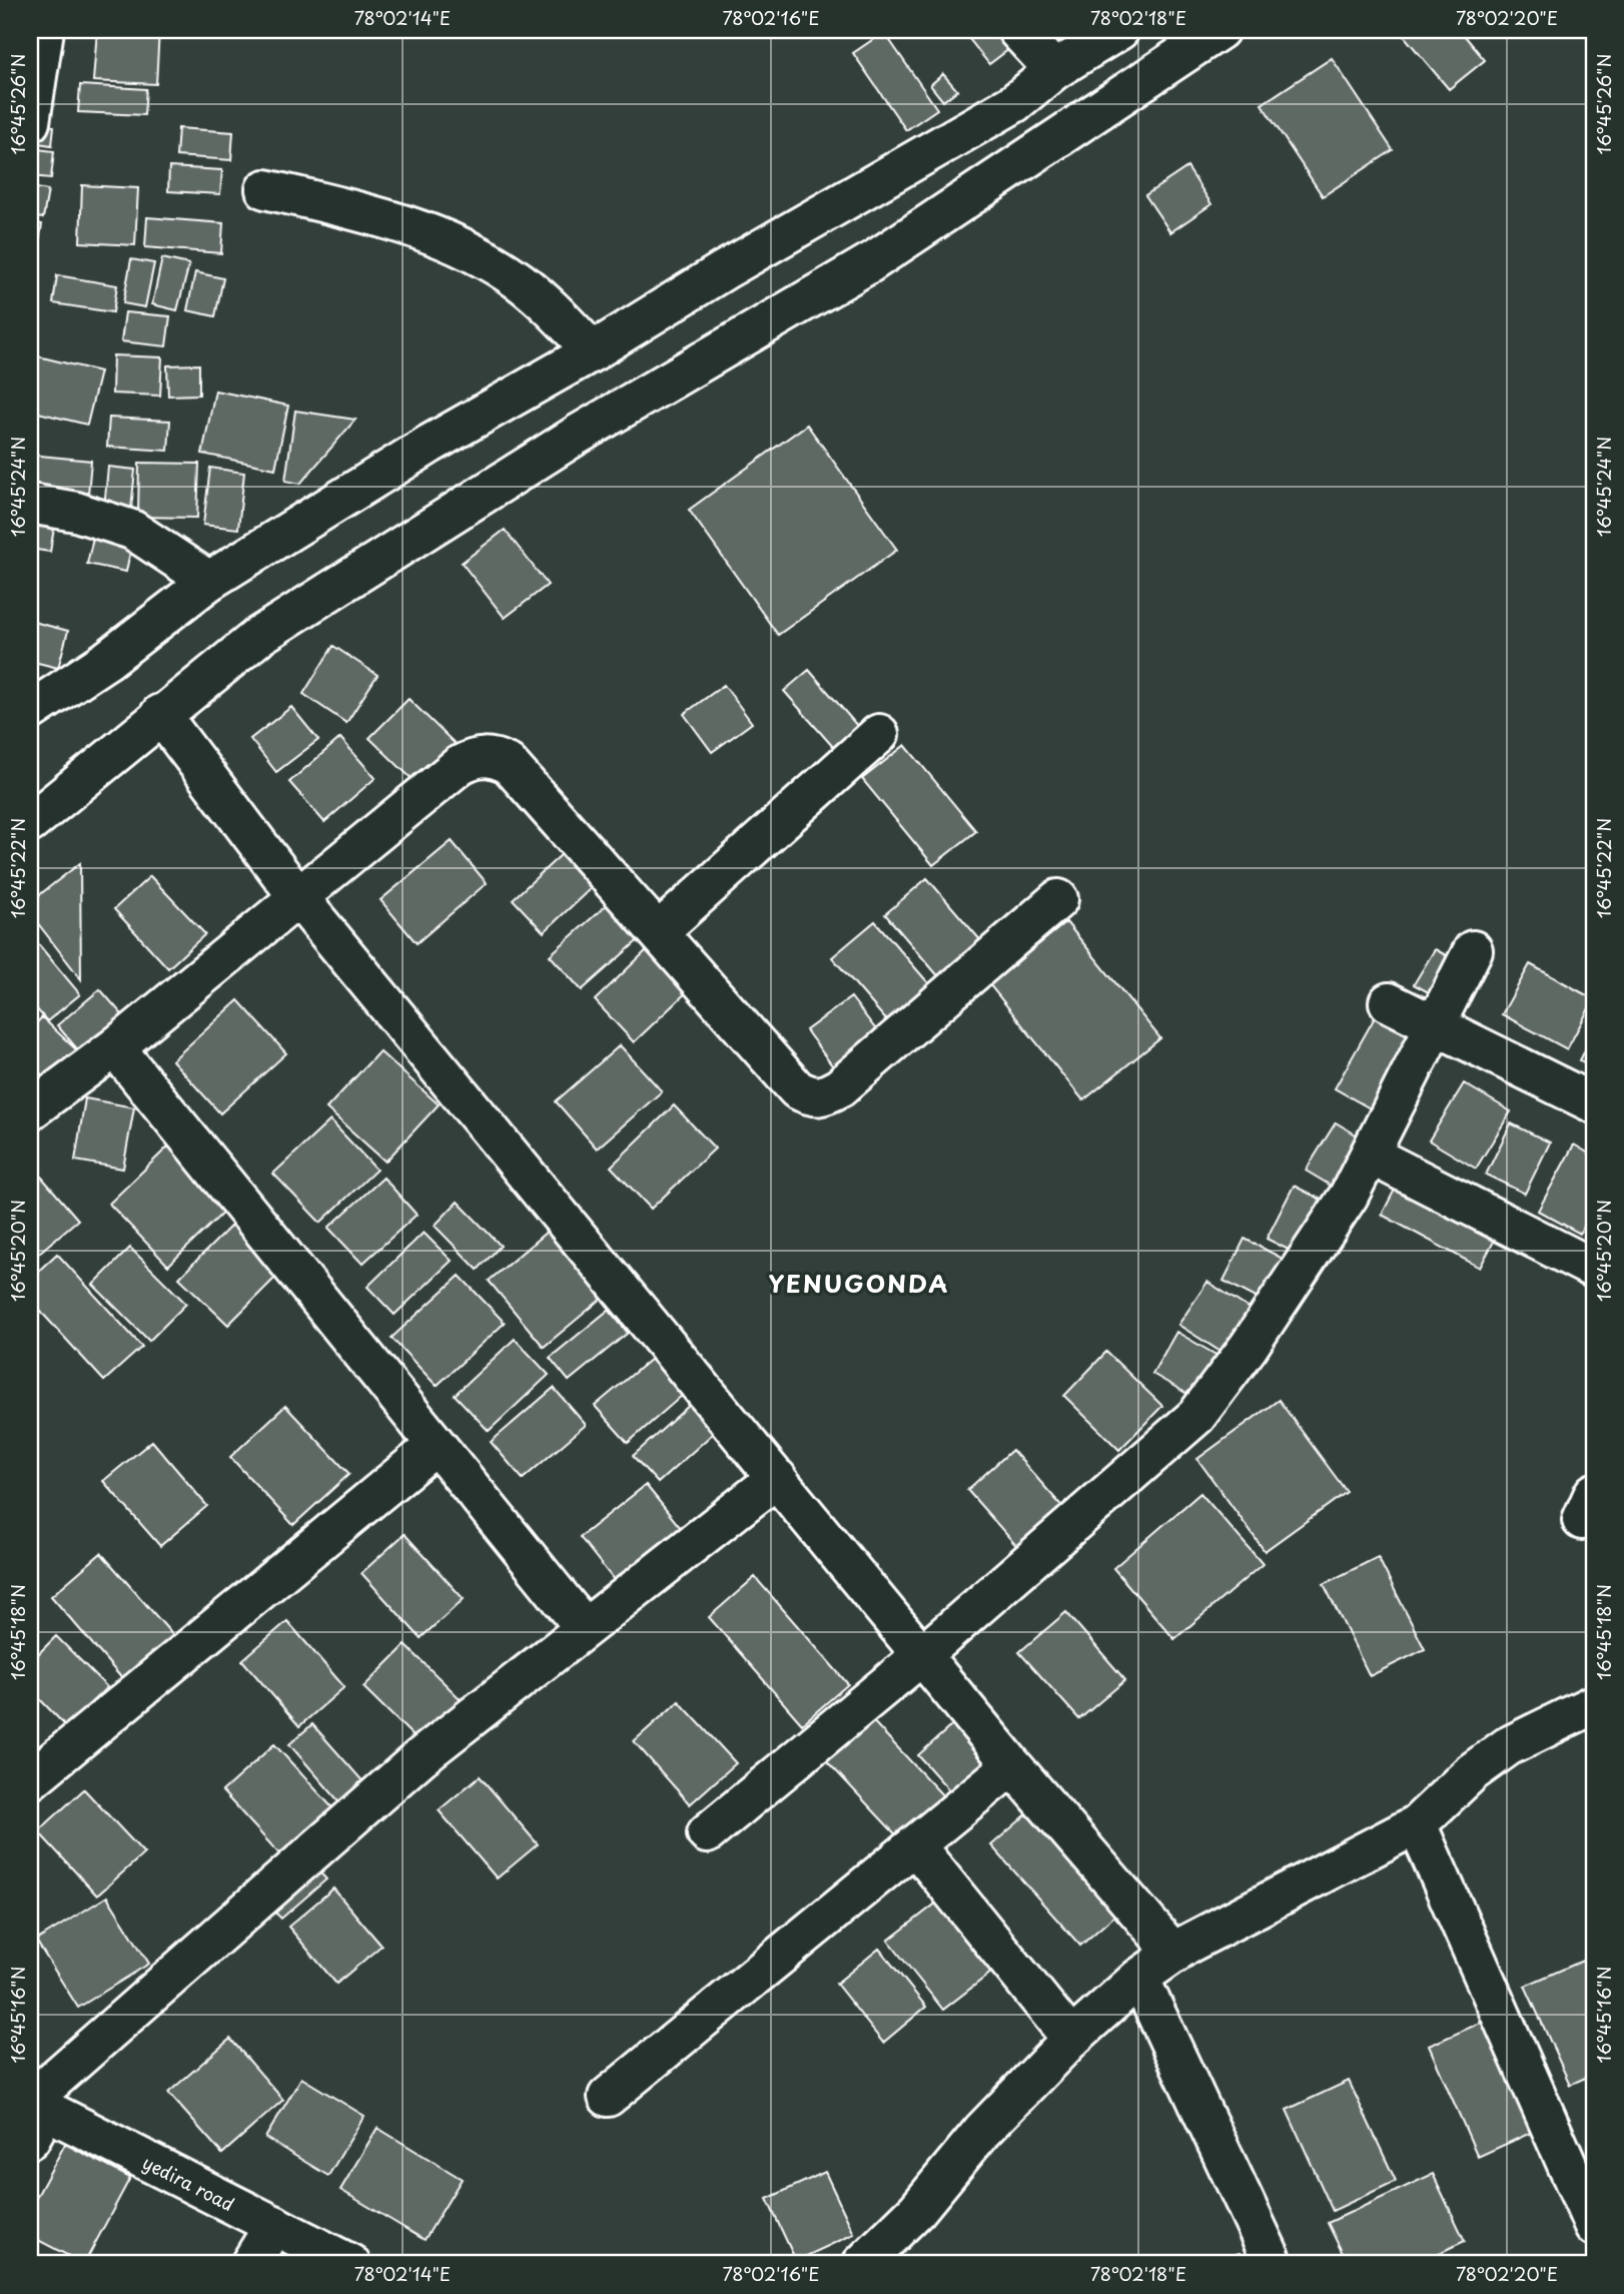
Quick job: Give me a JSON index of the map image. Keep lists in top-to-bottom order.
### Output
{
  "streets": {
    "main road": ["yedira road"]
  },
  "districts": ["YENUGONDA"],
  "coordinates": [
    "78°02'14\"E",
    "78°02'16\"E",
    "78°02'18\"E",
    "78°02'20\"E",
    "16°45'26\"N",
    "16°45'24\"N",
    "16°45'22\"N",
    "16°45'20\"N",
    "16°45'18\"N",
    "16°45'16\"N"
  ]
}
